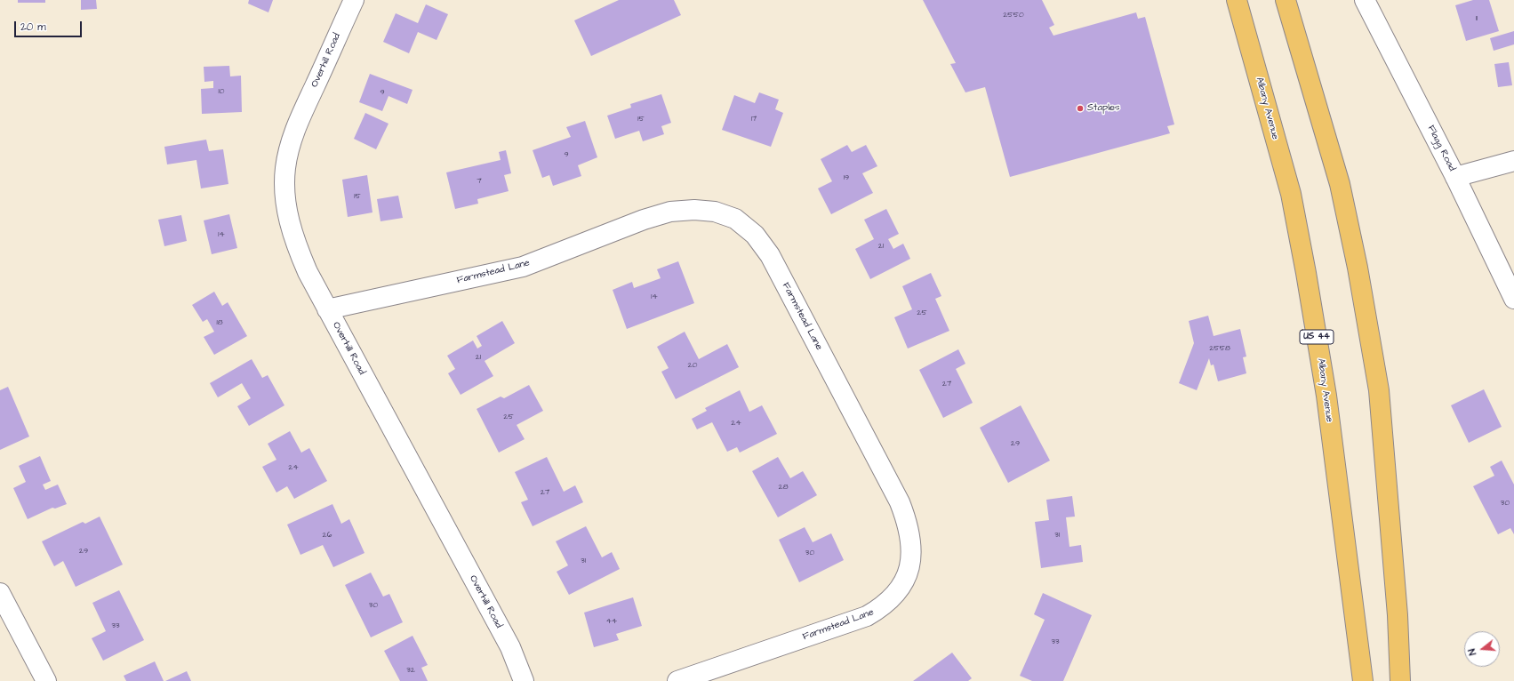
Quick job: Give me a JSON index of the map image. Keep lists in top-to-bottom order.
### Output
{
  "streets": {
    "highway": ["Albany Avenue", "US 44"],
    "street": ["Overhill Road", "Flagg Road", "Farmstead Lane"]
  },
  "crossings": [
    ["Overhill Road", "Farmstead Lane"]
  ],
  "places": ["Staples"],
  "house_numbers": [
    "2550",
    "11",
    "10",
    "9",
    "15",
    "17",
    "9",
    "19",
    "7",
    "15",
    "14",
    "21",
    "14",
    "25",
    "18",
    "2558",
    "21",
    "20",
    "27",
    "25",
    "24",
    "29",
    "24",
    "28",
    "27",
    "30",
    "26",
    "31",
    "29",
    "30",
    "31",
    "30",
    "44",
    "33",
    "33",
    "32"
  ],
  "scale_bar": "20 m",
  "north": "left"
}
